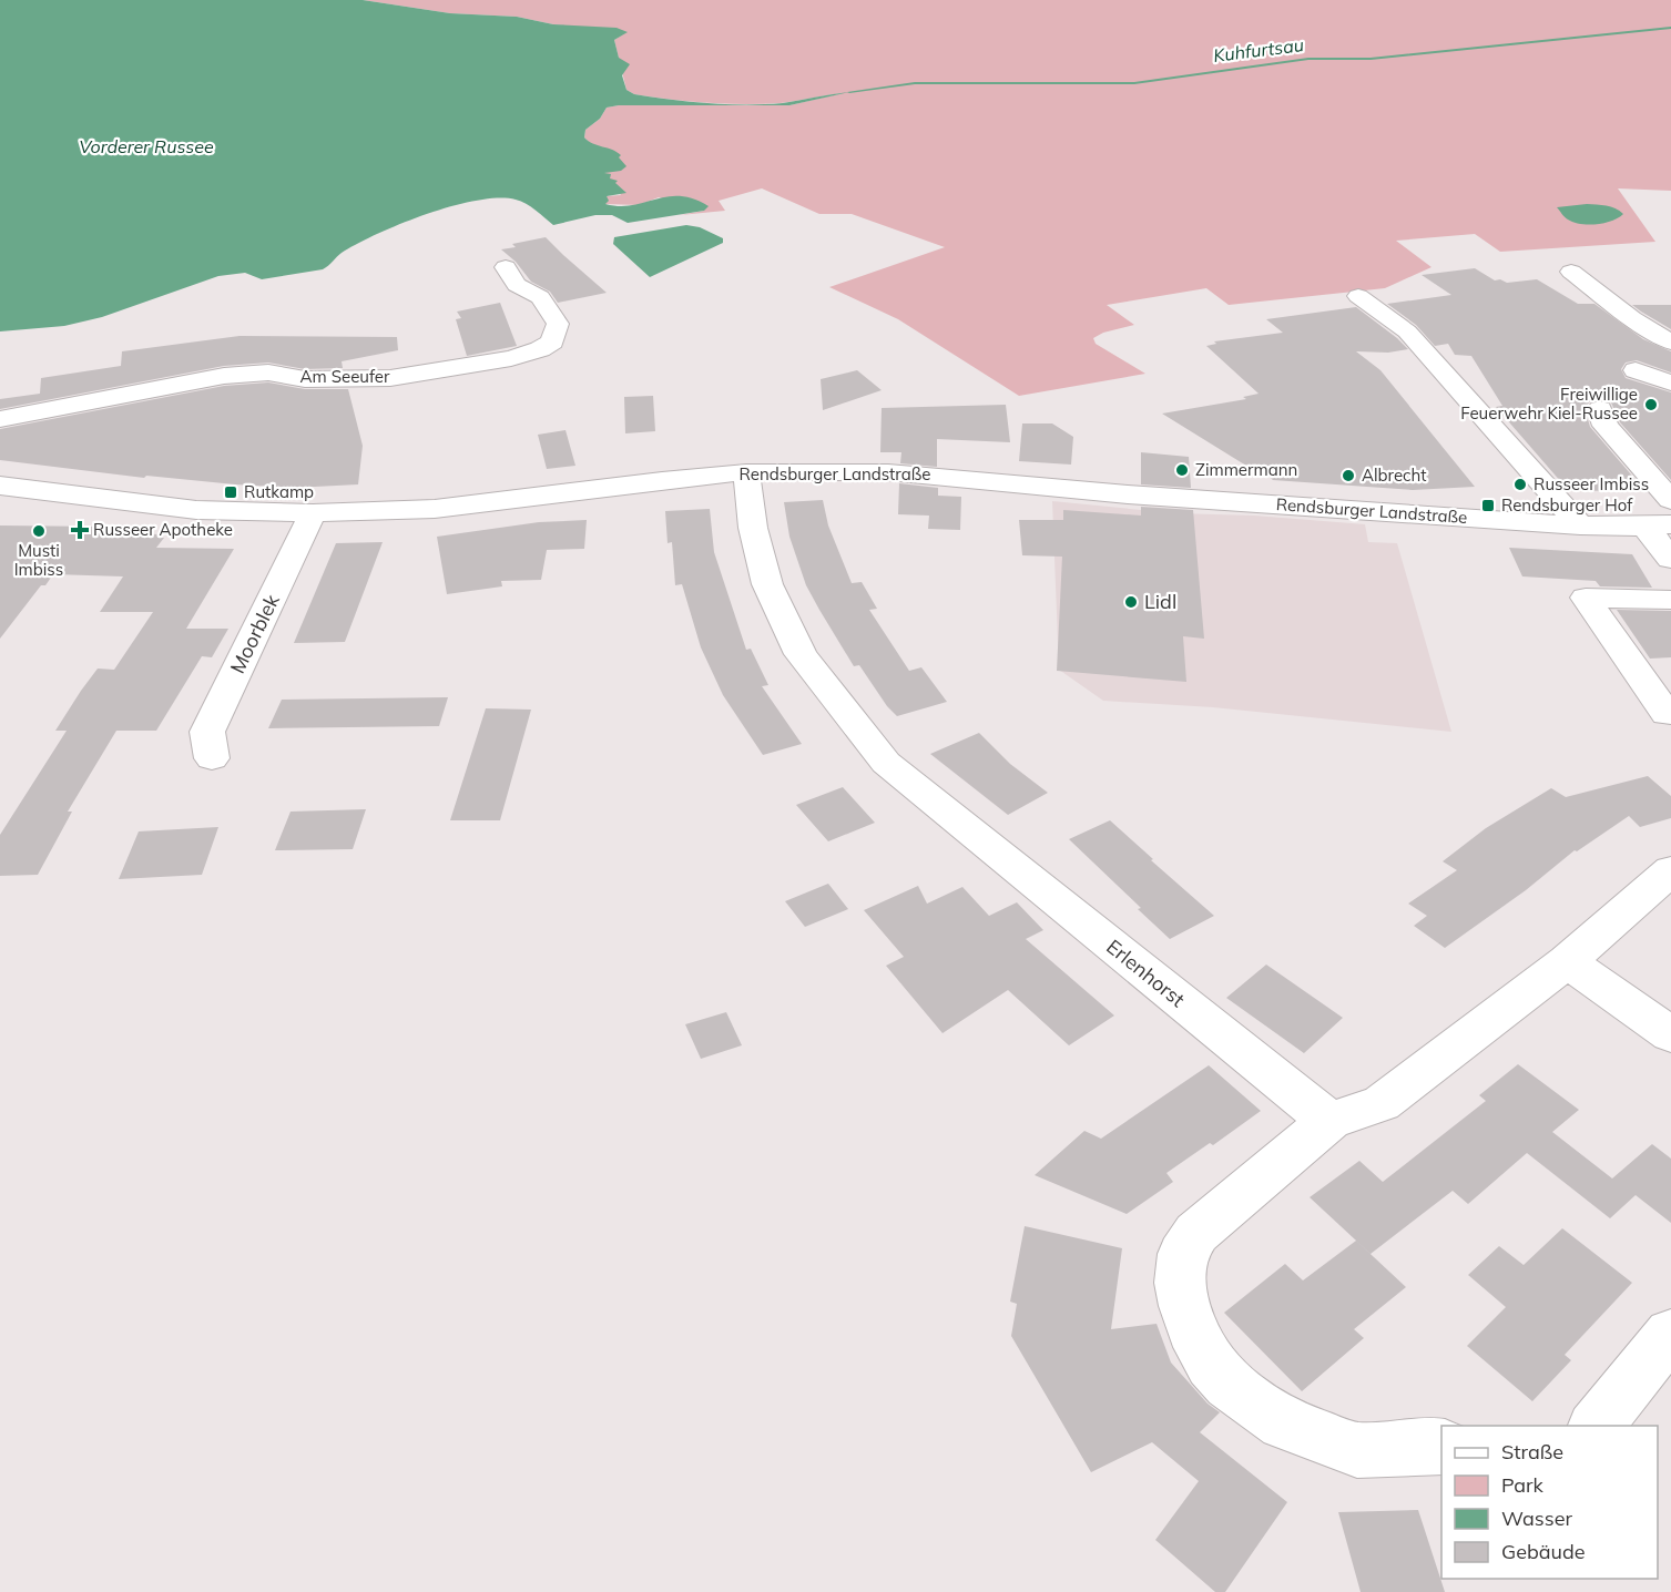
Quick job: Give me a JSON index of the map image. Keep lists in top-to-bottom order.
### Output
{
  "streets": {
    "street": [
      "Am Seeufer",
      "Rendsburger Landstraße",
      "Moorblek",
      "Erlenhorst"
    ]
  },
  "crossings": [
    ["Rendsburger Landstraße", "Moorblek"],
    ["Rendsburger Landstraße", "Erlenhorst"]
  ],
  "water": ["Kuhfurtsau", "Vorderer Russee"],
  "places": {
    "other": [
      "Freiwillige Feuerwehr Kiel-Russee",
      "Zimmermann",
      "Albrecht",
      "Russeer Imbiss",
      "Musti Imbiss",
      "Lidl"
    ],
    "transit": ["Rutkamp", "Rendsburger Hof"],
    "health": ["Russeer Apotheke"]
  },
  "legend": [
    "Straße",
    "Park",
    "Wasser",
    "Gebäude"
  ]
}
